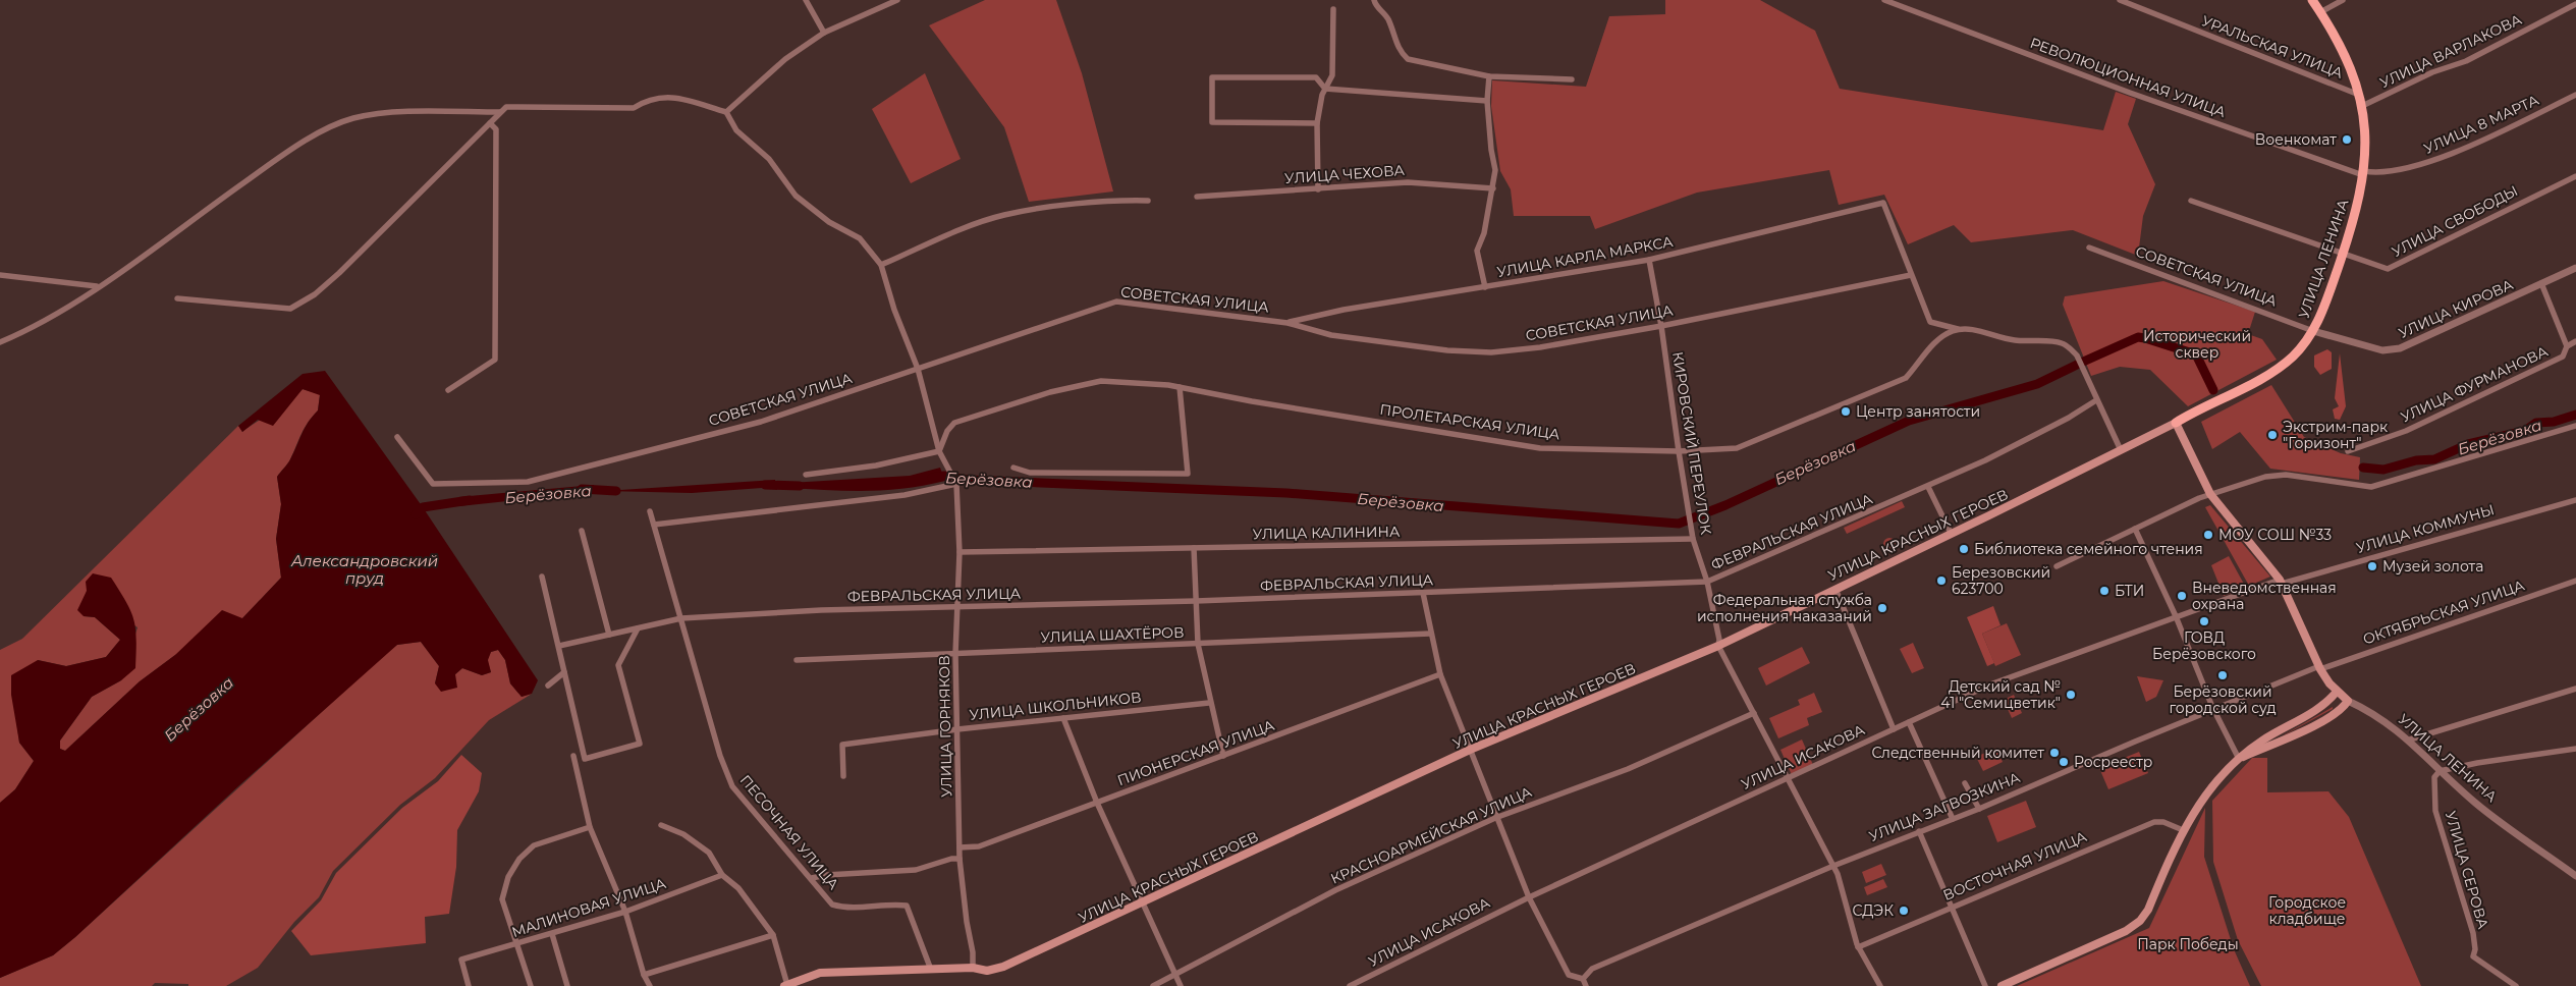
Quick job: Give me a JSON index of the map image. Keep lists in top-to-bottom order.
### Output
{
  "streets": {
    "main road": ["УЛИЦА ЛЕНИНА", "УЛИЦА КРАСНЫХ ГЕРОЕВ"],
    "street": [
      "УРАЛЬСКАЯ УЛИЦА",
      "УЛИЦА ВАРЛАКОВА",
      "РЕВОЛЮЦИОННАЯ УЛИЦА",
      "УЛИЦА 8 МАРТА",
      "УЛИЦА ЧЕХОВА",
      "УЛИЦА СВОБОДЫ",
      "УЛИЦА КАРЛА МАРКСА",
      "СОВЕТСКАЯ УЛИЦА",
      "УЛИЦА КИРОВА",
      "УЛИЦА ФУРМАНОВА",
      "ПРОЛЕТАРСКАЯ УЛИЦА",
      "КИРОВСКИЙ ПЕРЕУЛОК",
      "УЛИЦА КОММУНЫ",
      "ФЕВРАЛЬСКАЯ УЛИЦА",
      "УЛИЦА КАЛИНИНА",
      "ОКТЯБРЬСКАЯ УЛИЦА",
      "УЛИЦА ШАХТЁРОВ",
      "УЛИЦА ШКОЛЬНИКОВ",
      "УЛИЦА ГОРНЯКОВ",
      "ПИОНЕРСКАЯ УЛИЦА",
      "УЛИЦА ИСАКОВА",
      "УЛИЦА ЗАГВОЗКИНА",
      "ПЕСОЧНАЯ УЛИЦА",
      "КРАСНОАРМЕЙСКАЯ УЛИЦА",
      "ВОСТОЧНАЯ УЛИЦА",
      "УЛИЦА СЕРОВА",
      "МАЛИНОВАЯ УЛИЦА"
    ]
  },
  "crossings": [
    ["УРАЛЬСКАЯ УЛИЦА", "УЛИЦА ЛЕНИНА"],
    ["УЛИЦА ВАРЛАКОВА", "УЛИЦА ЛЕНИНА"],
    ["РЕВОЛЮЦИОННАЯ УЛИЦА", "УЛИЦА 8 МАРТА"],
    ["РЕВОЛЮЦИОННАЯ УЛИЦА", "УЛИЦА ЛЕНИНА"],
    ["УЛИЦА 8 МАРТА", "УЛИЦА ЛЕНИНА"],
    ["УЛИЦА СВОБОДЫ", "УЛИЦА ЛЕНИНА"],
    ["УЛИЦА КАРЛА МАРКСА", "СОВЕТСКАЯ УЛИЦА"],
    ["УЛИЦА КАРЛА МАРКСА", "КИРОВСКИЙ ПЕРЕУЛОК"],
    ["УЛИЦА ЛЕНИНА", "СОВЕТСКАЯ УЛИЦА"],
    ["УЛИЦА ЛЕНИНА", "УЛИЦА КИРОВА"],
    ["УЛИЦА ЛЕНИНА", "УЛИЦА КРАСНЫХ ГЕРОЕВ"],
    ["УЛИЦА ЛЕНИНА", "УЛИЦА СЕРОВА"],
    ["СОВЕТСКАЯ УЛИЦА", "УЛИЦА КИРОВА"],
    ["СОВЕТСКАЯ УЛИЦА", "КИРОВСКИЙ ПЕРЕУЛОК"],
    ["ПРОЛЕТАРСКАЯ УЛИЦА", "КИРОВСКИЙ ПЕРЕУЛОК"],
    ["КИРОВСКИЙ ПЕРЕУЛОК", "ФЕВРАЛЬСКАЯ УЛИЦА"],
    ["КИРОВСКИЙ ПЕРЕУЛОК", "УЛИЦА КАЛИНИНА"],
    ["КИРОВСКИЙ ПЕРЕУЛОК", "УЛИЦА КРАСНЫХ ГЕРОЕВ"],
    ["КИРОВСКИЙ ПЕРЕУЛОК", "УЛИЦА ИСАКОВА"],
    ["КИРОВСКИЙ ПЕРЕУЛОК", "УЛИЦА ЗАГВОЗКИНА"],
    ["КИРОВСКИЙ ПЕРЕУЛОК", "КРАСНОАРМЕЙСКАЯ УЛИЦА"],
    ["КИРОВСКИЙ ПЕРЕУЛОК", "ВОСТОЧНАЯ УЛИЦА"],
    ["УЛИЦА КОММУНЫ", "УЛИЦА ИСАКОВА"],
    ["ФЕВРАЛЬСКАЯ УЛИЦА", "УЛИЦА ГОРНЯКОВ"],
    ["ФЕВРАЛЬСКАЯ УЛИЦА", "ПЕСОЧНАЯ УЛИЦА"],
    ["УЛИЦА КАЛИНИНА", "УЛИЦА ГОРНЯКОВ"],
    ["УЛИЦА КРАСНЫХ ГЕРОЕВ", "УЛИЦА ГОРНЯКОВ"],
    ["УЛИЦА КРАСНЫХ ГЕРОЕВ", "ПЕСОЧНАЯ УЛИЦА"],
    ["ОКТЯБРЬСКАЯ УЛИЦА", "УЛИЦА ЗАГВОЗКИНА"],
    ["УЛИЦА ШАХТЁРОВ", "УЛИЦА ГОРНЯКОВ"],
    ["УЛИЦА ШКОЛЬНИКОВ", "УЛИЦА ГОРНЯКОВ"],
    ["УЛИЦА ГОРНЯКОВ", "ПИОНЕРСКАЯ УЛИЦА"]
  ],
  "water": ["Берёзовка", "Александровский пруд"],
  "parks": ["Исторический сквер", "Городское кладбище", "Парк Победы"],
  "places": [
    "Военкомат",
    "Центр занятости",
    "Экстрим-парк \"Горизонт\"",
    "МОУ СОШ №33",
    "Библиотека семейного чтения",
    "Музей золота",
    "Березовский 623700",
    "БТИ",
    "Вневедомственная охрана",
    "Федеральная служба исполнения наказаний",
    "ГОВД Берёзовского",
    "Берёзовский городской суд",
    "Детский сад № 41 \"Семицветик\"",
    "Следственный комитет",
    "Росреестр",
    "СДЭК"
  ]
}
